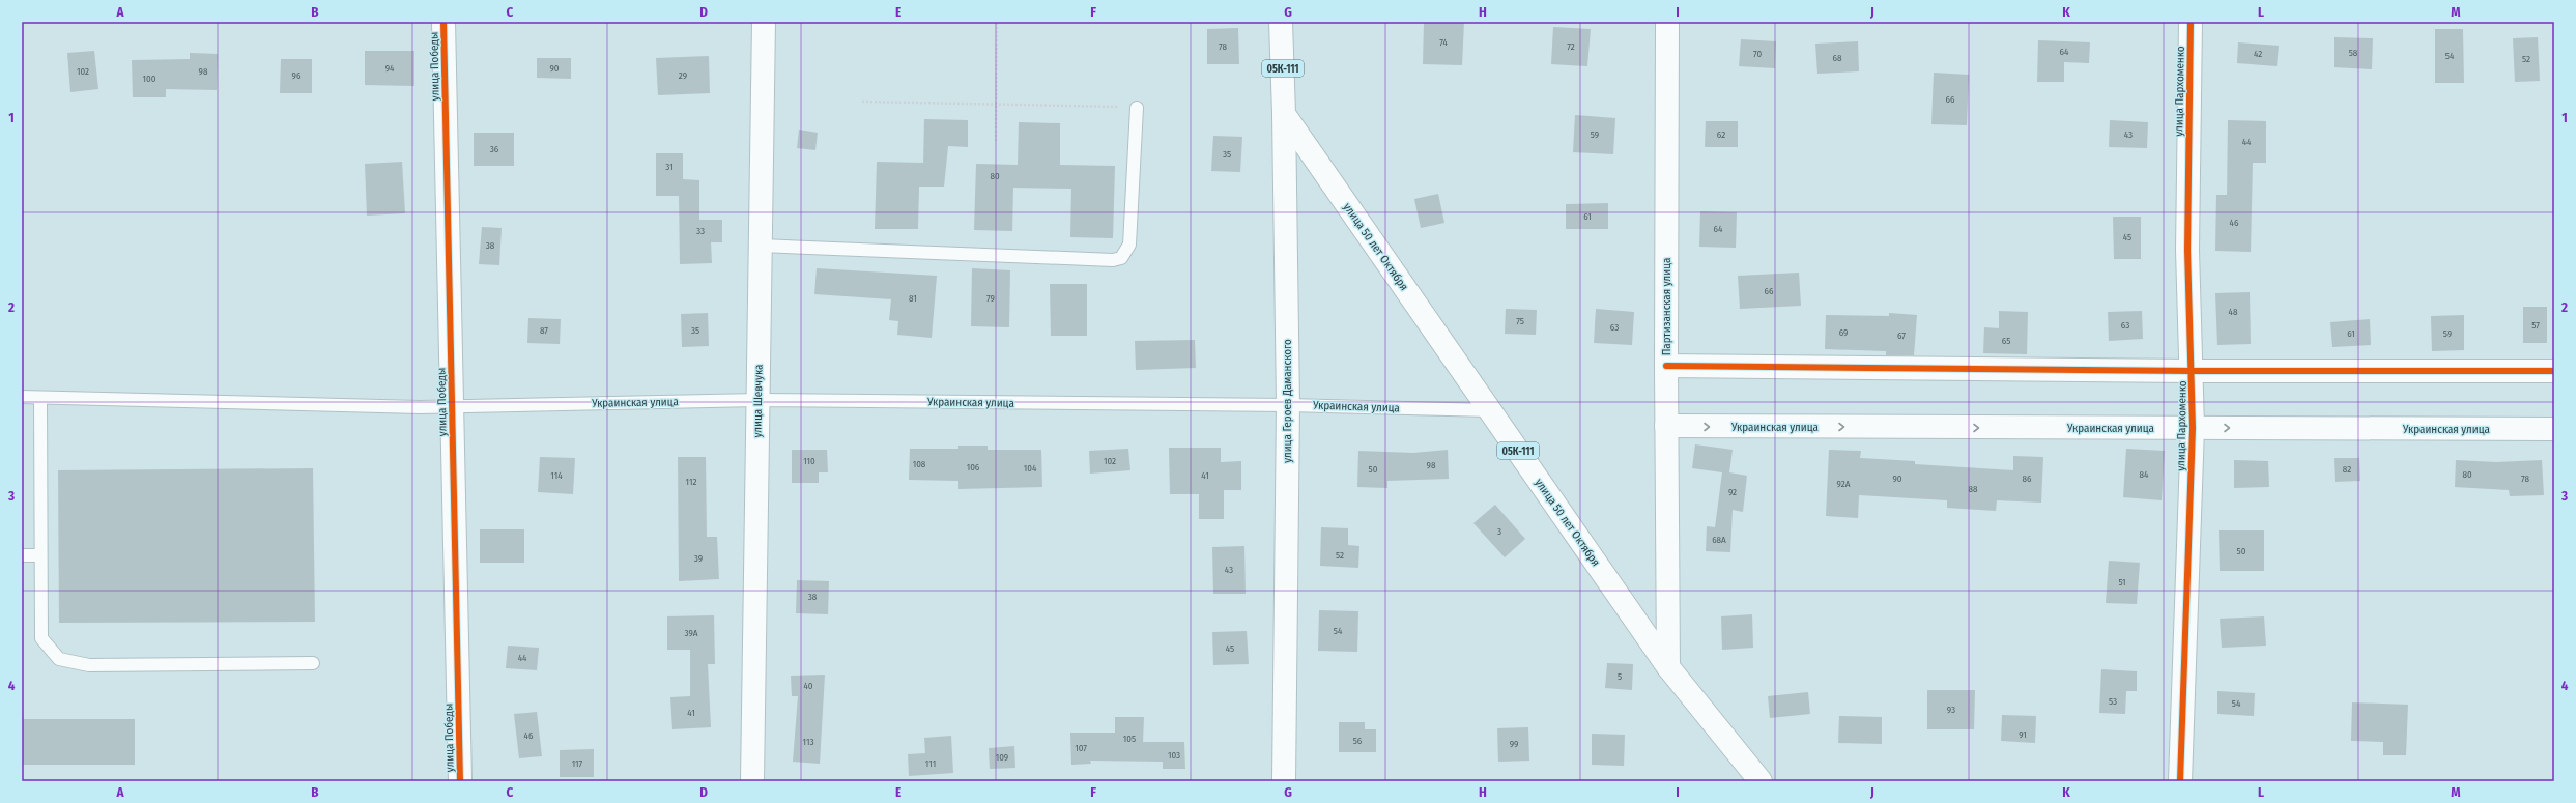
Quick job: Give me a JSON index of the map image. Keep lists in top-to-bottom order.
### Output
{
  "streets": {
    "street": [
      "улица Победы",
      "05К-111",
      "улица Пархоменко",
      "улица 50 лет Октября",
      "Партизанская улица",
      "улица Шевчука",
      "улица Героев Даманского",
      "Украинская улица"
    ]
  },
  "crossings": [
    ["улица Победы", "Украинская улица"],
    ["улица Пархоменко", "Украинская улица"],
    ["улица 50 лет Октября", "Партизанская улица"],
    ["улица 50 лет Октября", "улица Героев Даманского"],
    ["улица 50 лет Октября", "Украинская улица"],
    ["Партизанская улица", "Украинская улица"],
    ["улица Шевчука", "Украинская улица"],
    ["улица Героев Даманского", "Украинская улица"]
  ],
  "one_way": ["Украинская улица"],
  "house_numbers": [
    "74",
    "78",
    "72",
    "64",
    "58",
    "70",
    "42",
    "54",
    "68",
    "52",
    "94",
    "90",
    "102",
    "98",
    "96",
    "29",
    "100",
    "66",
    "59",
    "62",
    "43",
    "44",
    "36",
    "35",
    "31",
    "80",
    "61",
    "46",
    "64",
    "33",
    "45",
    "38",
    "66",
    "81",
    "79",
    "48",
    "75",
    "63",
    "57",
    "63",
    "87",
    "35",
    "69",
    "61",
    "59",
    "67",
    "65",
    "110",
    "102",
    "108",
    "98",
    "106",
    "104",
    "50",
    "82",
    "84",
    "80",
    "114",
    "41",
    "90",
    "86",
    "78",
    "112",
    "92А",
    "88",
    "92",
    "3",
    "68А",
    "50",
    "52",
    "39",
    "43",
    "51",
    "38",
    "54",
    "39А",
    "45",
    "44",
    "5",
    "40",
    "53",
    "54",
    "93",
    "41",
    "91",
    "46",
    "105",
    "56",
    "113",
    "99",
    "107",
    "103",
    "109",
    "117",
    "111"
  ],
  "grid": {
    "columns": [
      "A",
      "B",
      "C",
      "D",
      "E",
      "F",
      "G",
      "H",
      "I",
      "J",
      "K",
      "L",
      "M"
    ],
    "rows": [
      "1",
      "2",
      "3",
      "4"
    ]
  }
}
